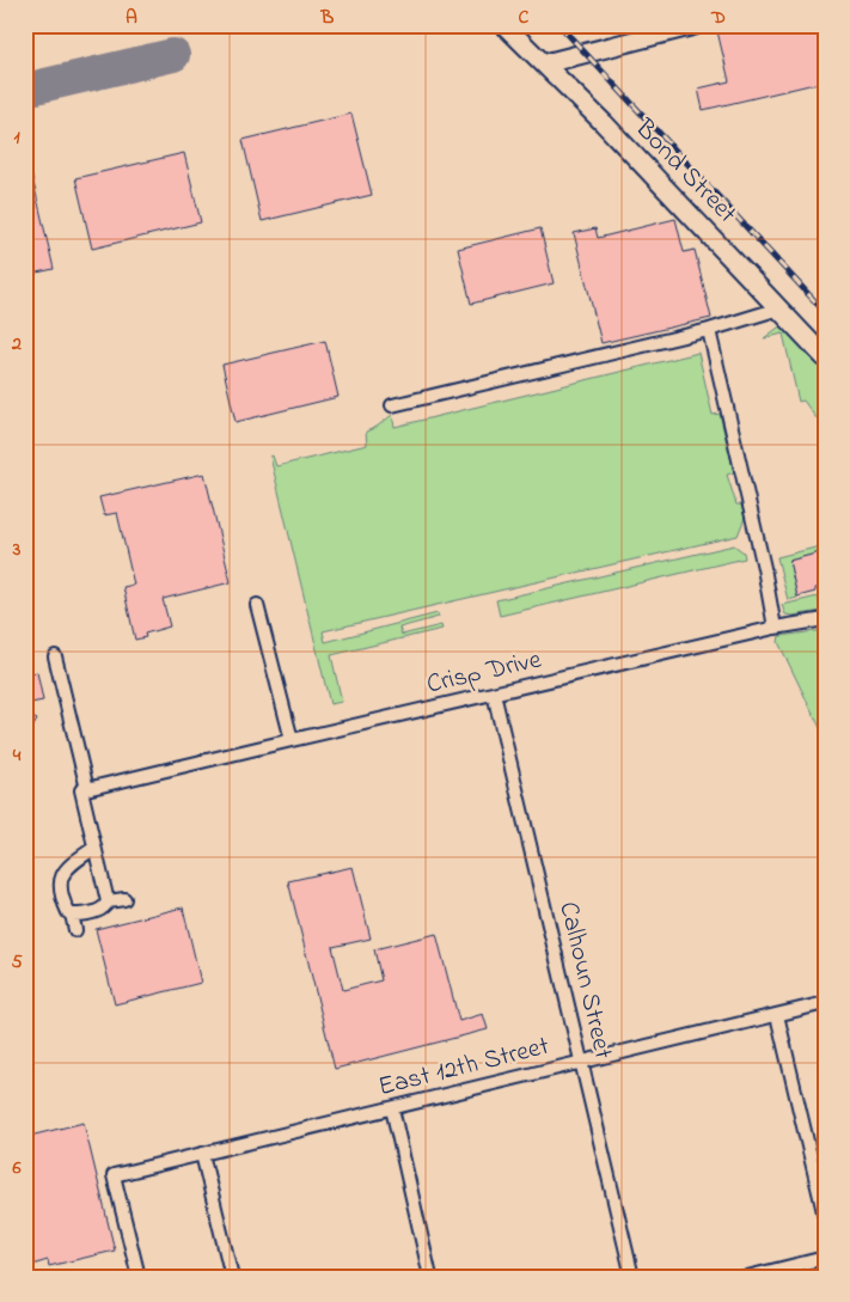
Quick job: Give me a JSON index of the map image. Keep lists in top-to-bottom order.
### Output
{
  "streets": {
    "street": [
      "Bond Street",
      "Crisp Drive",
      "Calhoun Street",
      "East 12th Street"
    ]
  },
  "crossings": [
    ["Crisp Drive", "Calhoun Street"],
    ["Calhoun Street", "East 12th Street"]
  ],
  "grid": {
    "columns": [
      "A",
      "B",
      "C",
      "D"
    ],
    "rows": [
      "1",
      "2",
      "3",
      "4",
      "5",
      "6"
    ]
  }
}
